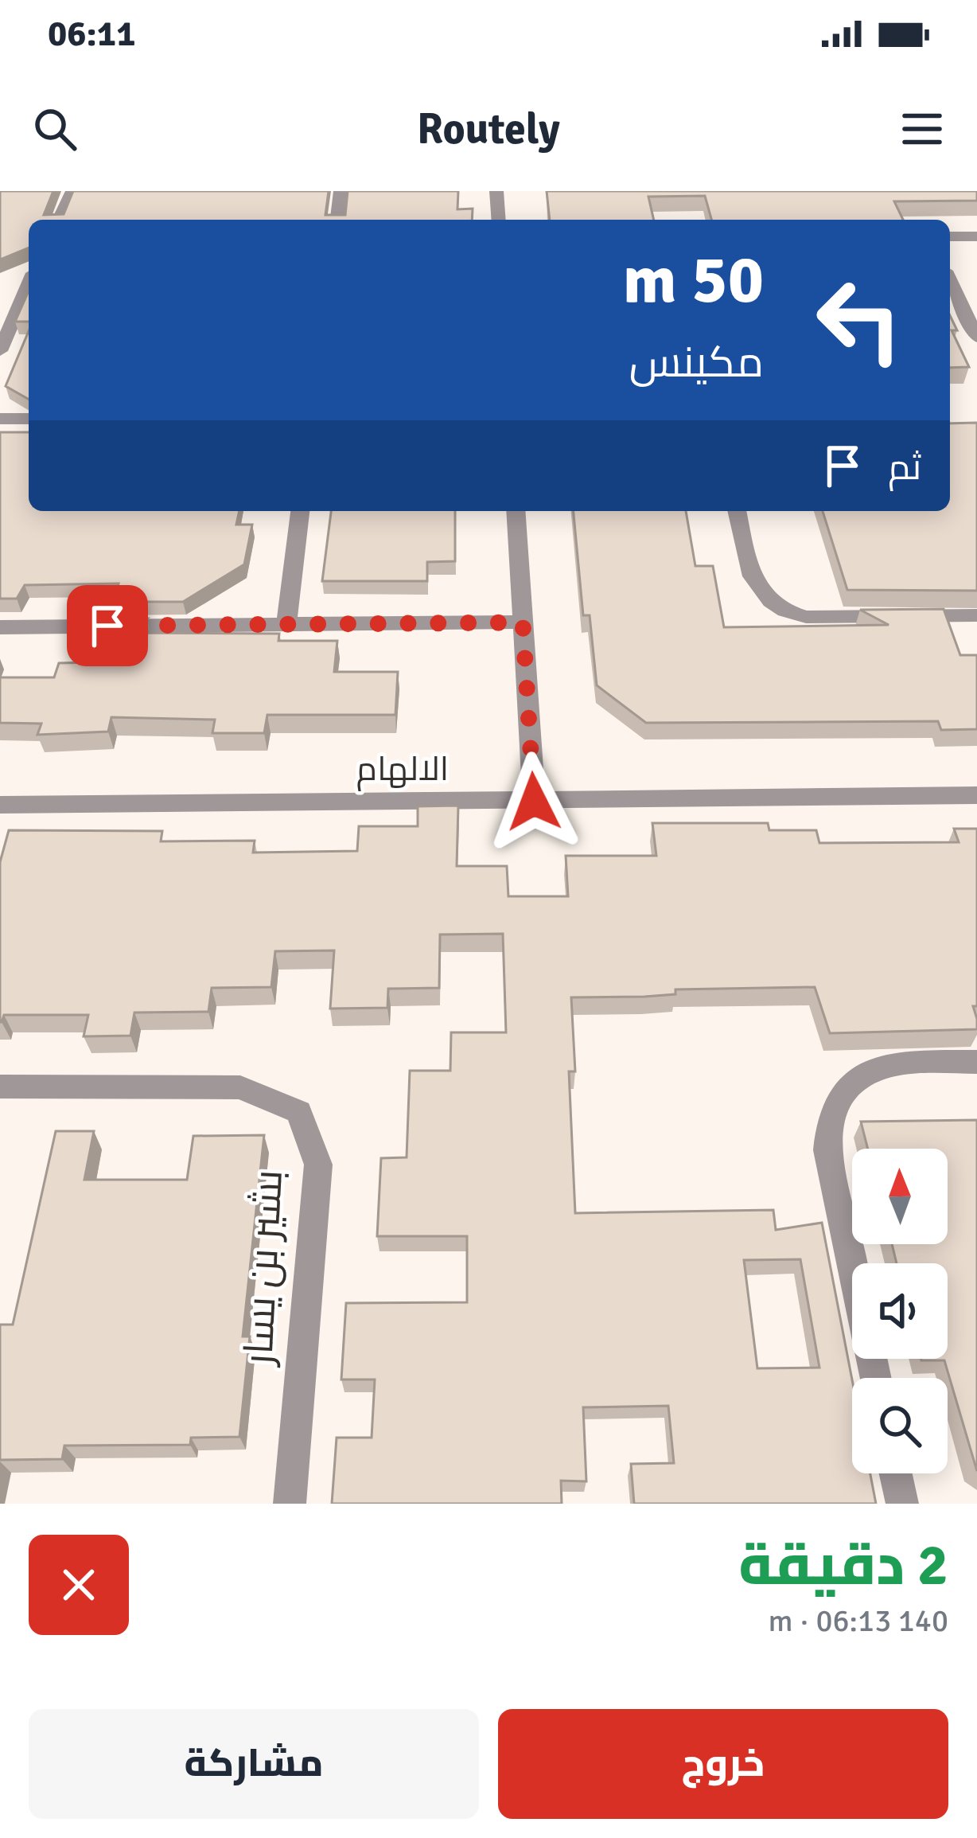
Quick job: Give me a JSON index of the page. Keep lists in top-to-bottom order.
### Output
{
  "streets": {
    "street": ["الالهام", "بشير بن يسار"]
  },
  "north": "top",
  "page": {
    "status": "06:11",
    "header": "Routely",
    "turn": ["50 m", "مكينس"],
    "then": "ثم",
    "heading": ["2 دقيقة", "140 m · 06:13"],
    "buttons": ["خروج", "مشاركة"]
  }
}
